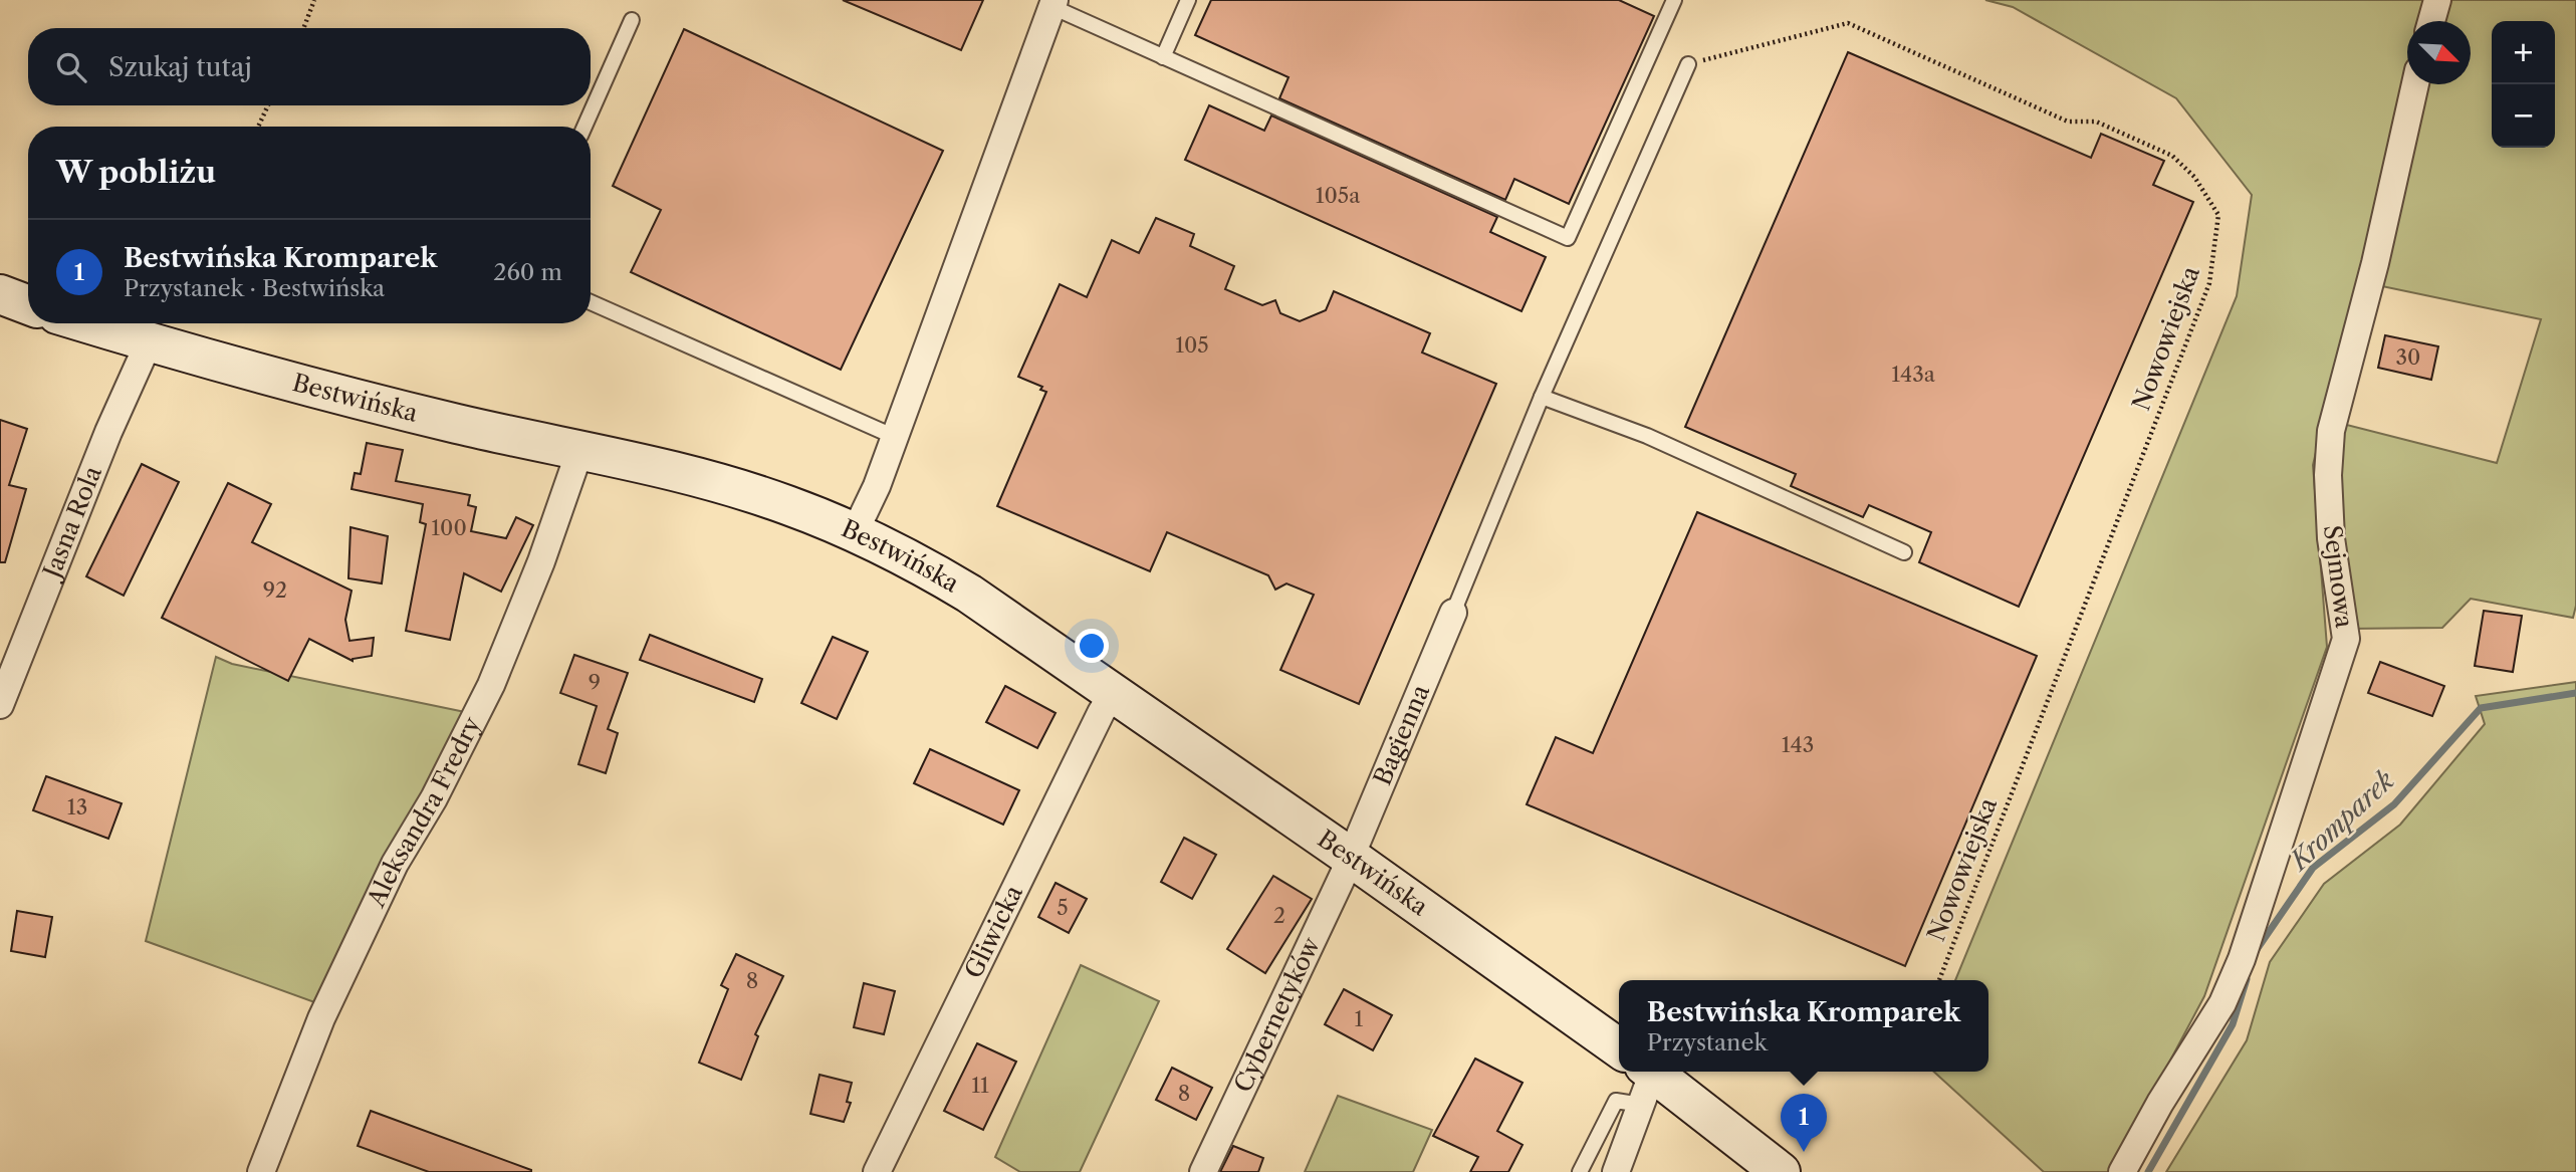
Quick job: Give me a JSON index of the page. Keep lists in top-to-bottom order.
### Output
{
  "streets": {
    "street": [
      "Bestwińska",
      "Jasna Rola",
      "Sejmowa",
      "Bagienna",
      "Aleksandra Fredry",
      "Gliwicka",
      "Cybernetyków"
    ],
    "path": ["Nowowiejska"]
  },
  "crossings": [
    ["Bestwińska", "Jasna Rola"],
    ["Bestwińska", "Bagienna"],
    ["Bestwińska", "Aleksandra Fredry"],
    ["Bestwińska", "Gliwicka"],
    ["Bestwińska", "Cybernetyków"],
    ["Bagienna", "Cybernetyków"]
  ],
  "water": ["Kromparek"],
  "house_numbers": [
    "105a",
    "105",
    "30",
    "143a",
    "100",
    "92",
    "9",
    "143",
    "13",
    "5",
    "2",
    "8",
    "1",
    "11",
    "8"
  ],
  "north": "bottom right",
  "page": {
    "map_buttons": ["+", "−"],
    "search": "Szukaj tutaj",
    "heading": "W pobliżu",
    "list": [
      {
        "mark": "1",
        "name": "Bestwińska Kromparek",
        "note": "Przystanek · Bestwińska",
        "value": "260 m"
      }
    ],
    "popup": ["Bestwińska Kromparek", "Przystanek"],
    "pins": "1"
  }
}
